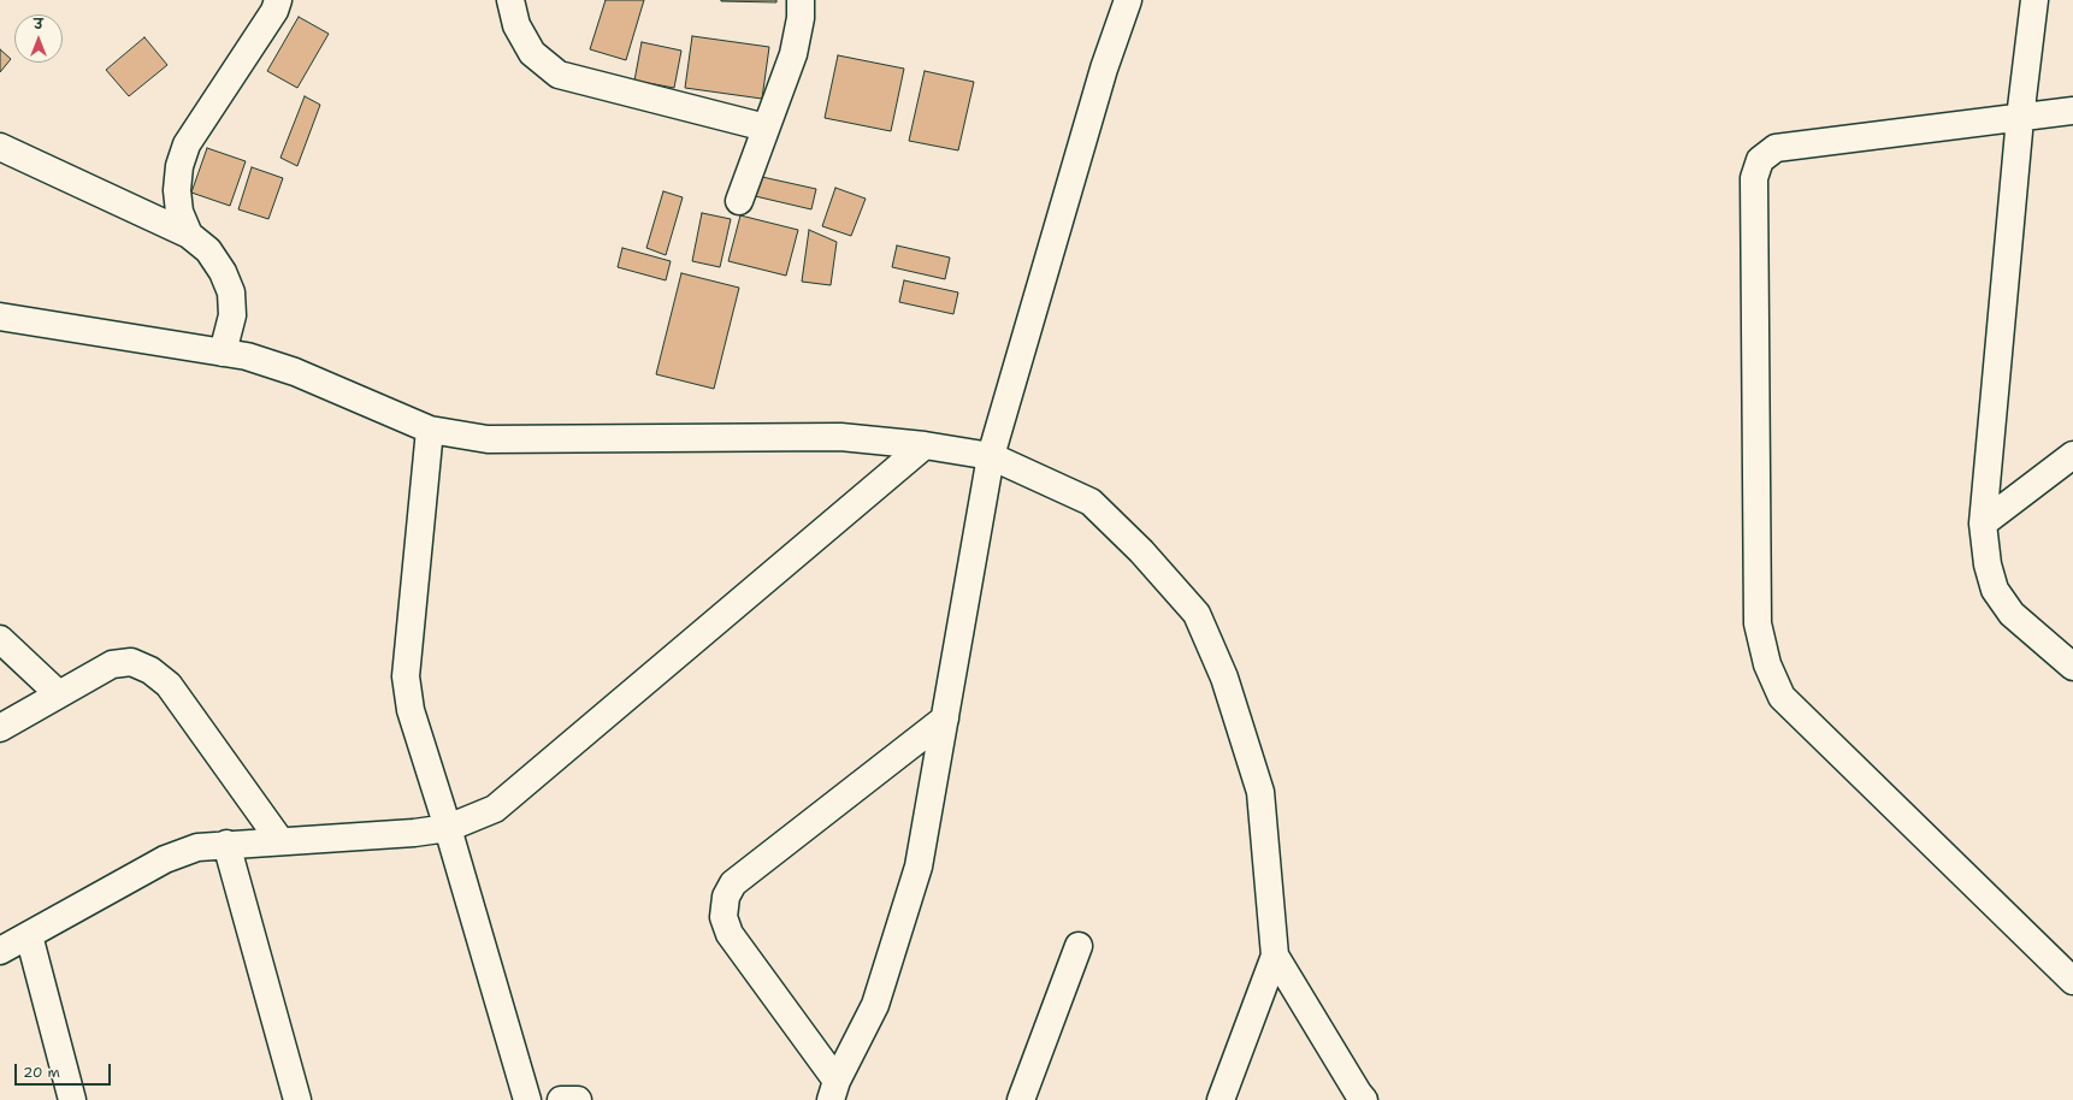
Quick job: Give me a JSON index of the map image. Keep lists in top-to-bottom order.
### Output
{
  "scale_bar": "20 m",
  "north": "top"
}
